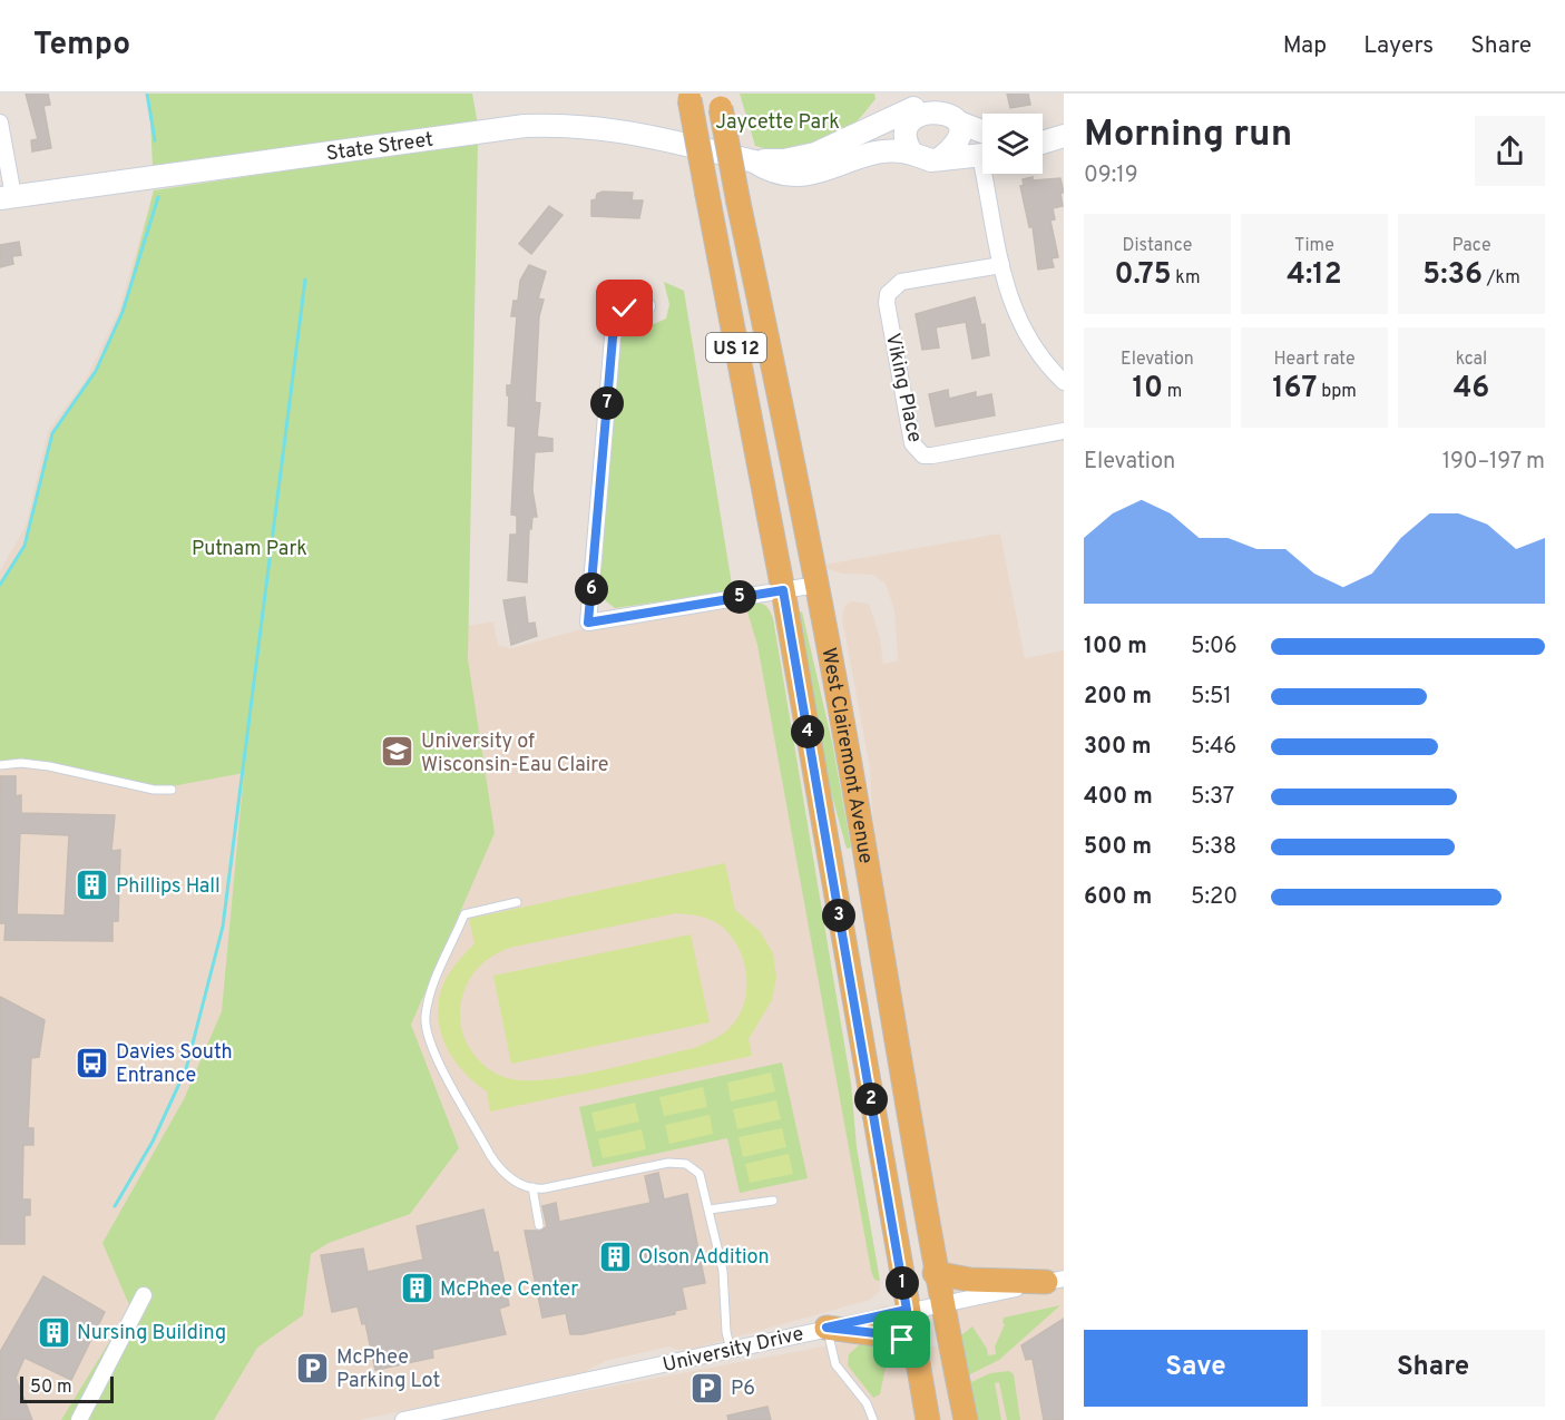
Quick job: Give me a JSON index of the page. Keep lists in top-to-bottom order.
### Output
{
  "streets": {
    "main road": ["State Street", "US 12", "West Clairemont Avenue"],
    "street": ["Viking Place", "University Drive"]
  },
  "crossings": [
    ["West Clairemont Avenue", "University Drive"]
  ],
  "parks": ["Jaycette Park", "Putnam Park"],
  "places": {
    "school or university": ["University of Wisconsin-Eau Claire"],
    "building": [
      "Phillips Hall",
      "Olson Addition",
      "McPhee Center",
      "Nursing Building"
    ],
    "bus stop": ["Davies South Entrance"],
    "parking": ["McPhee Parking Lot", "P6"]
  },
  "scale_bar": "50 m",
  "page": {
    "header": "Tempo",
    "nav": ["Map", "Layers", "Share"],
    "heading": ["Morning run", "09:19"],
    "stats": [
      ["Distance", "0.75 km"],
      ["Time", "4:12"],
      ["Pace", "5:36 /km"],
      ["Elevation", "10 m"],
      ["Heart rate", "167 bpm"],
      ["kcal", "46"]
    ],
    "pins": [
      "7",
      "6",
      "5",
      "4",
      "3",
      "2",
      "1"
    ],
    "chart": ["Elevation", "190–197 m"],
    "list": [
      {
        "name": "100 m",
        "note": "5:06"
      },
      {
        "name": "200 m",
        "note": "5:51"
      },
      {
        "name": "300 m",
        "note": "5:46"
      },
      {
        "name": "400 m",
        "note": "5:37"
      },
      {
        "name": "500 m",
        "note": "5:38"
      },
      {
        "name": "600 m",
        "note": "5:20"
      }
    ],
    "buttons": ["Save", "Share"],
    "scale": "50 m"
  }
}
